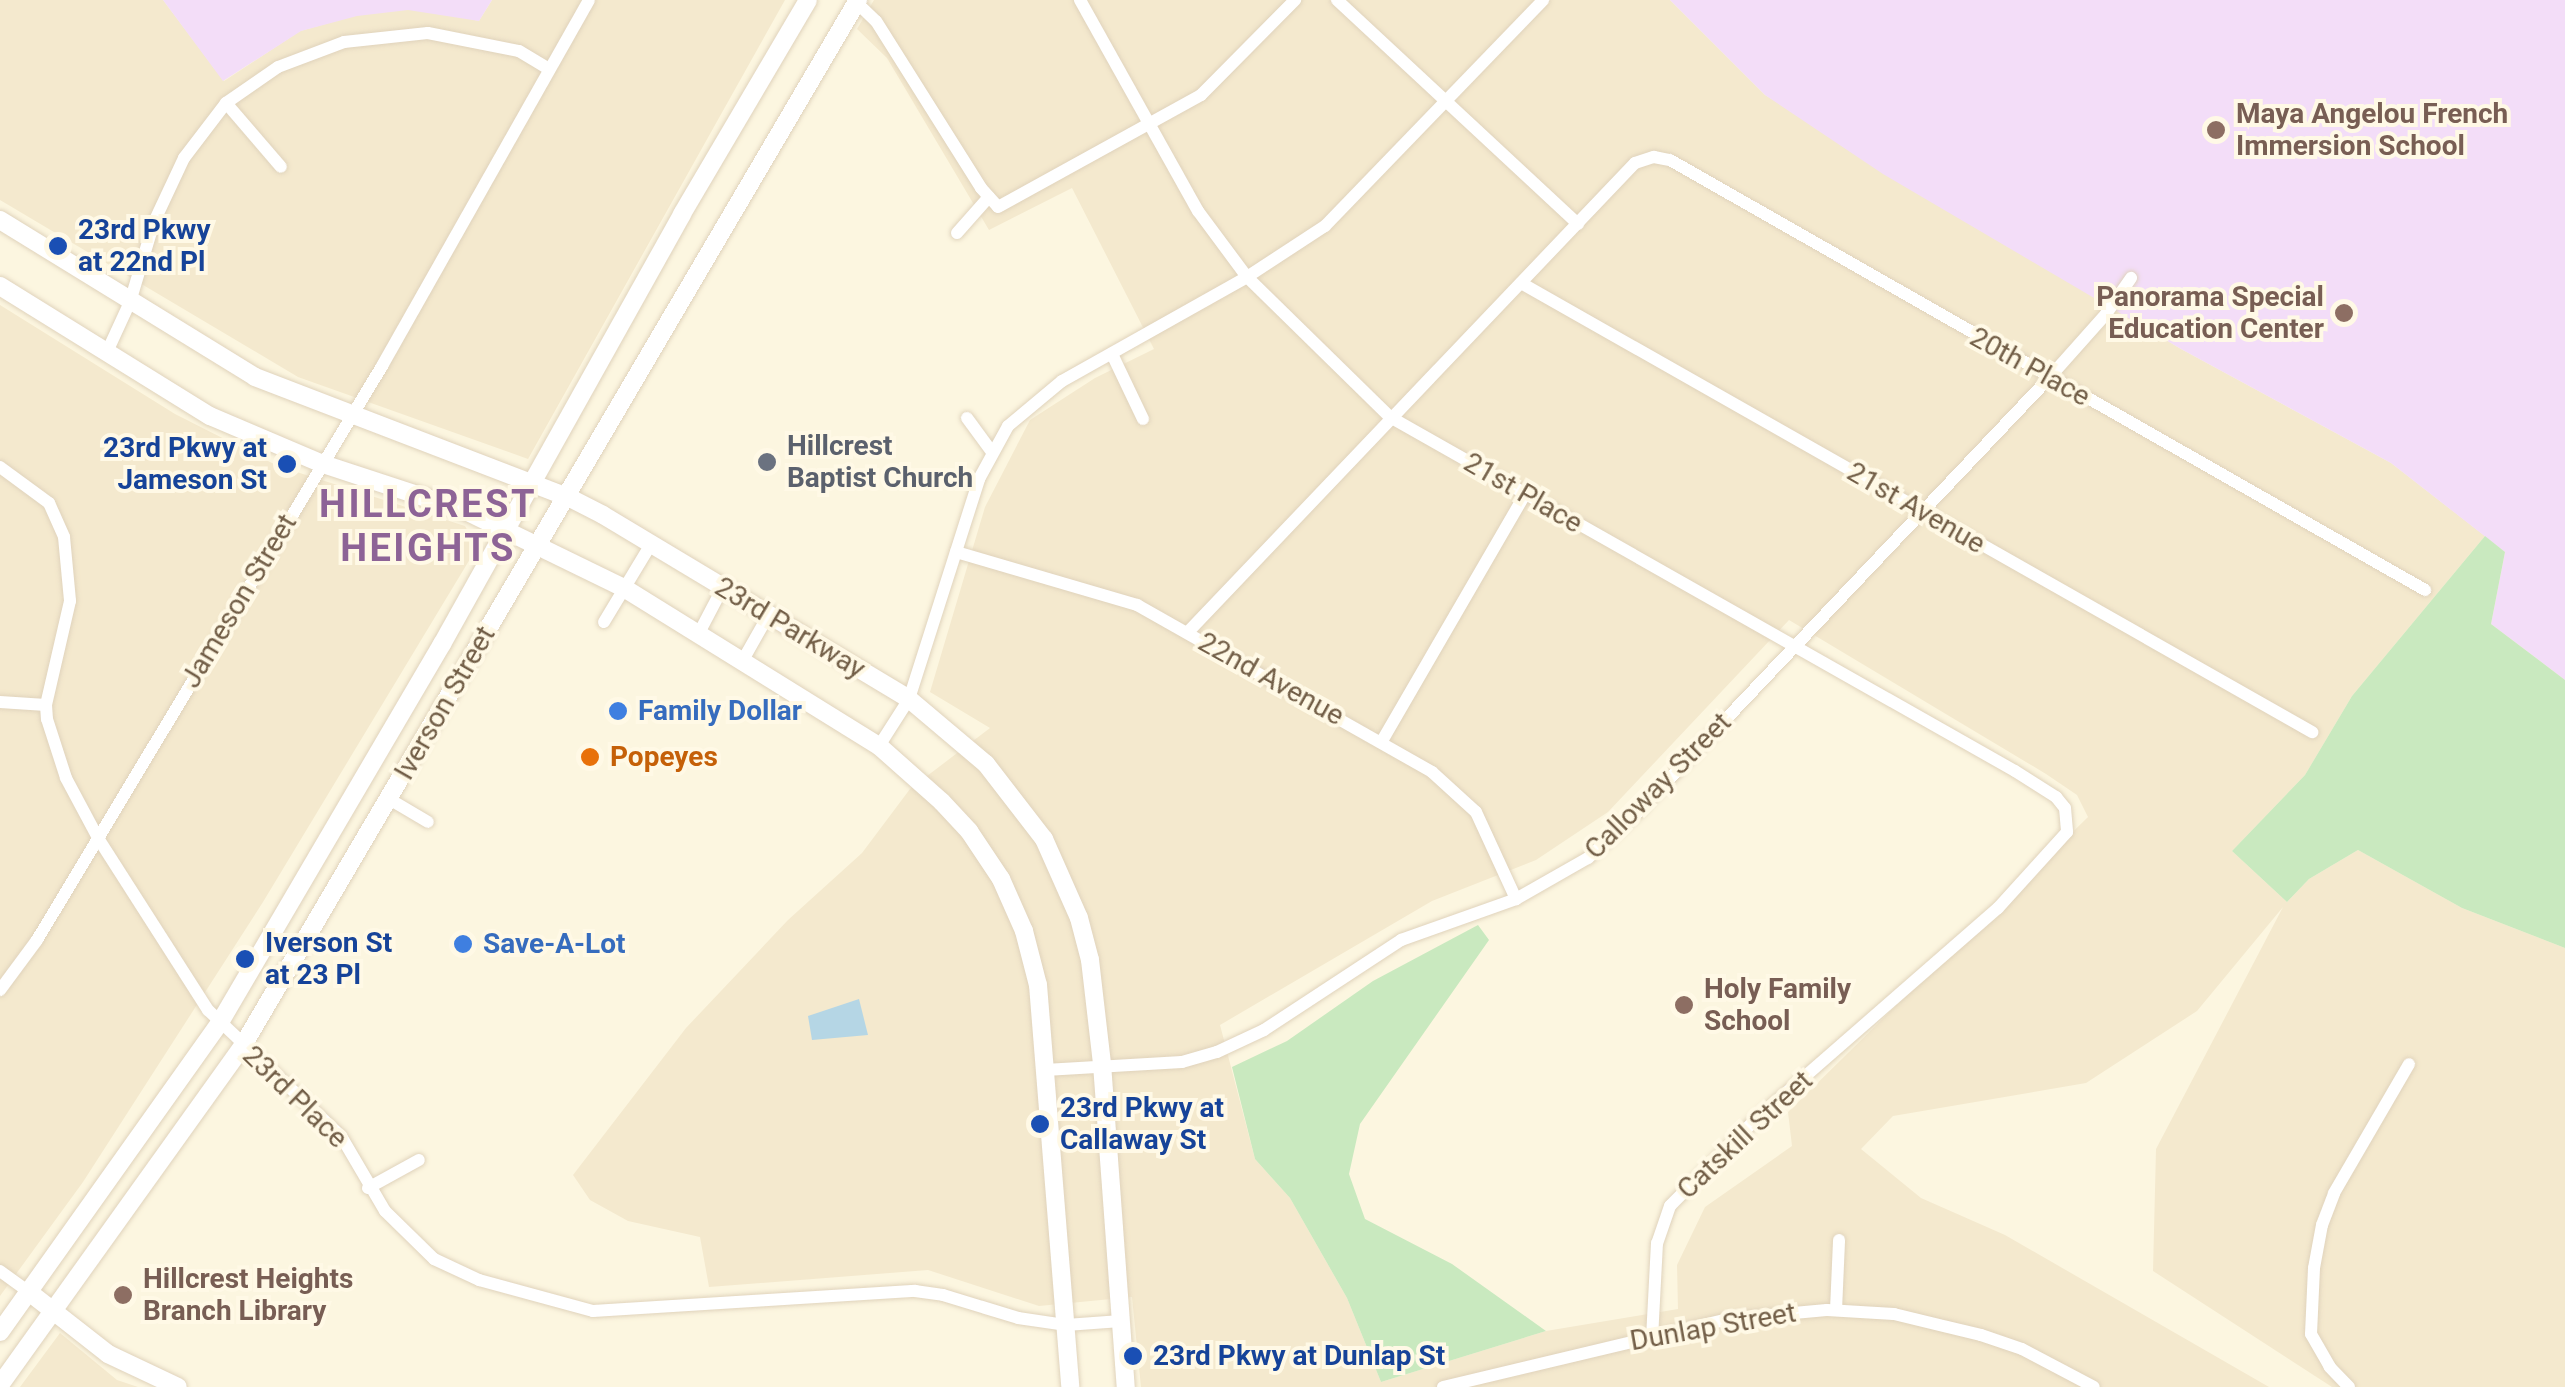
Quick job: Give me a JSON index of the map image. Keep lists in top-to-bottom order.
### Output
{
  "streets": {
    "street": [
      "20th Place",
      "21st Place",
      "21st Avenue",
      "Jameson Street",
      "23rd Parkway",
      "22nd Avenue",
      "Iverson Street",
      "Calloway Street",
      "23rd Place",
      "Catskill Street",
      "Dunlap Street"
    ]
  },
  "crossings": [
    ["20th Place", "Calloway Street"],
    ["21st Place", "Calloway Street"],
    ["21st Place", "Catskill Street"],
    ["21st Avenue", "Calloway Street"],
    ["Jameson Street", "23rd Parkway"],
    ["Jameson Street", "23rd Place"],
    ["23rd Parkway", "Iverson Street"],
    ["23rd Parkway", "Calloway Street"],
    ["23rd Parkway", "23rd Place"],
    ["22nd Avenue", "Calloway Street"],
    ["Iverson Street", "23rd Place"],
    ["Catskill Street", "Dunlap Street"]
  ],
  "districts": ["HILLCREST HEIGHTS"],
  "places": [
    "Maya Angelou French Immersion School",
    "23rd Pkwy at 22nd Pl",
    "Panorama Special Education Center",
    "Hillcrest Baptist Church",
    "23rd Pkwy at Jameson St",
    "Family Dollar",
    "Popeyes",
    "Save-A-Lot",
    "Iverson St at 23 Pl",
    "Holy Family School",
    "23rd Pkwy at Callaway St",
    "Hillcrest Heights Branch Library",
    "23rd Pkwy at Dunlap St"
  ]
}
